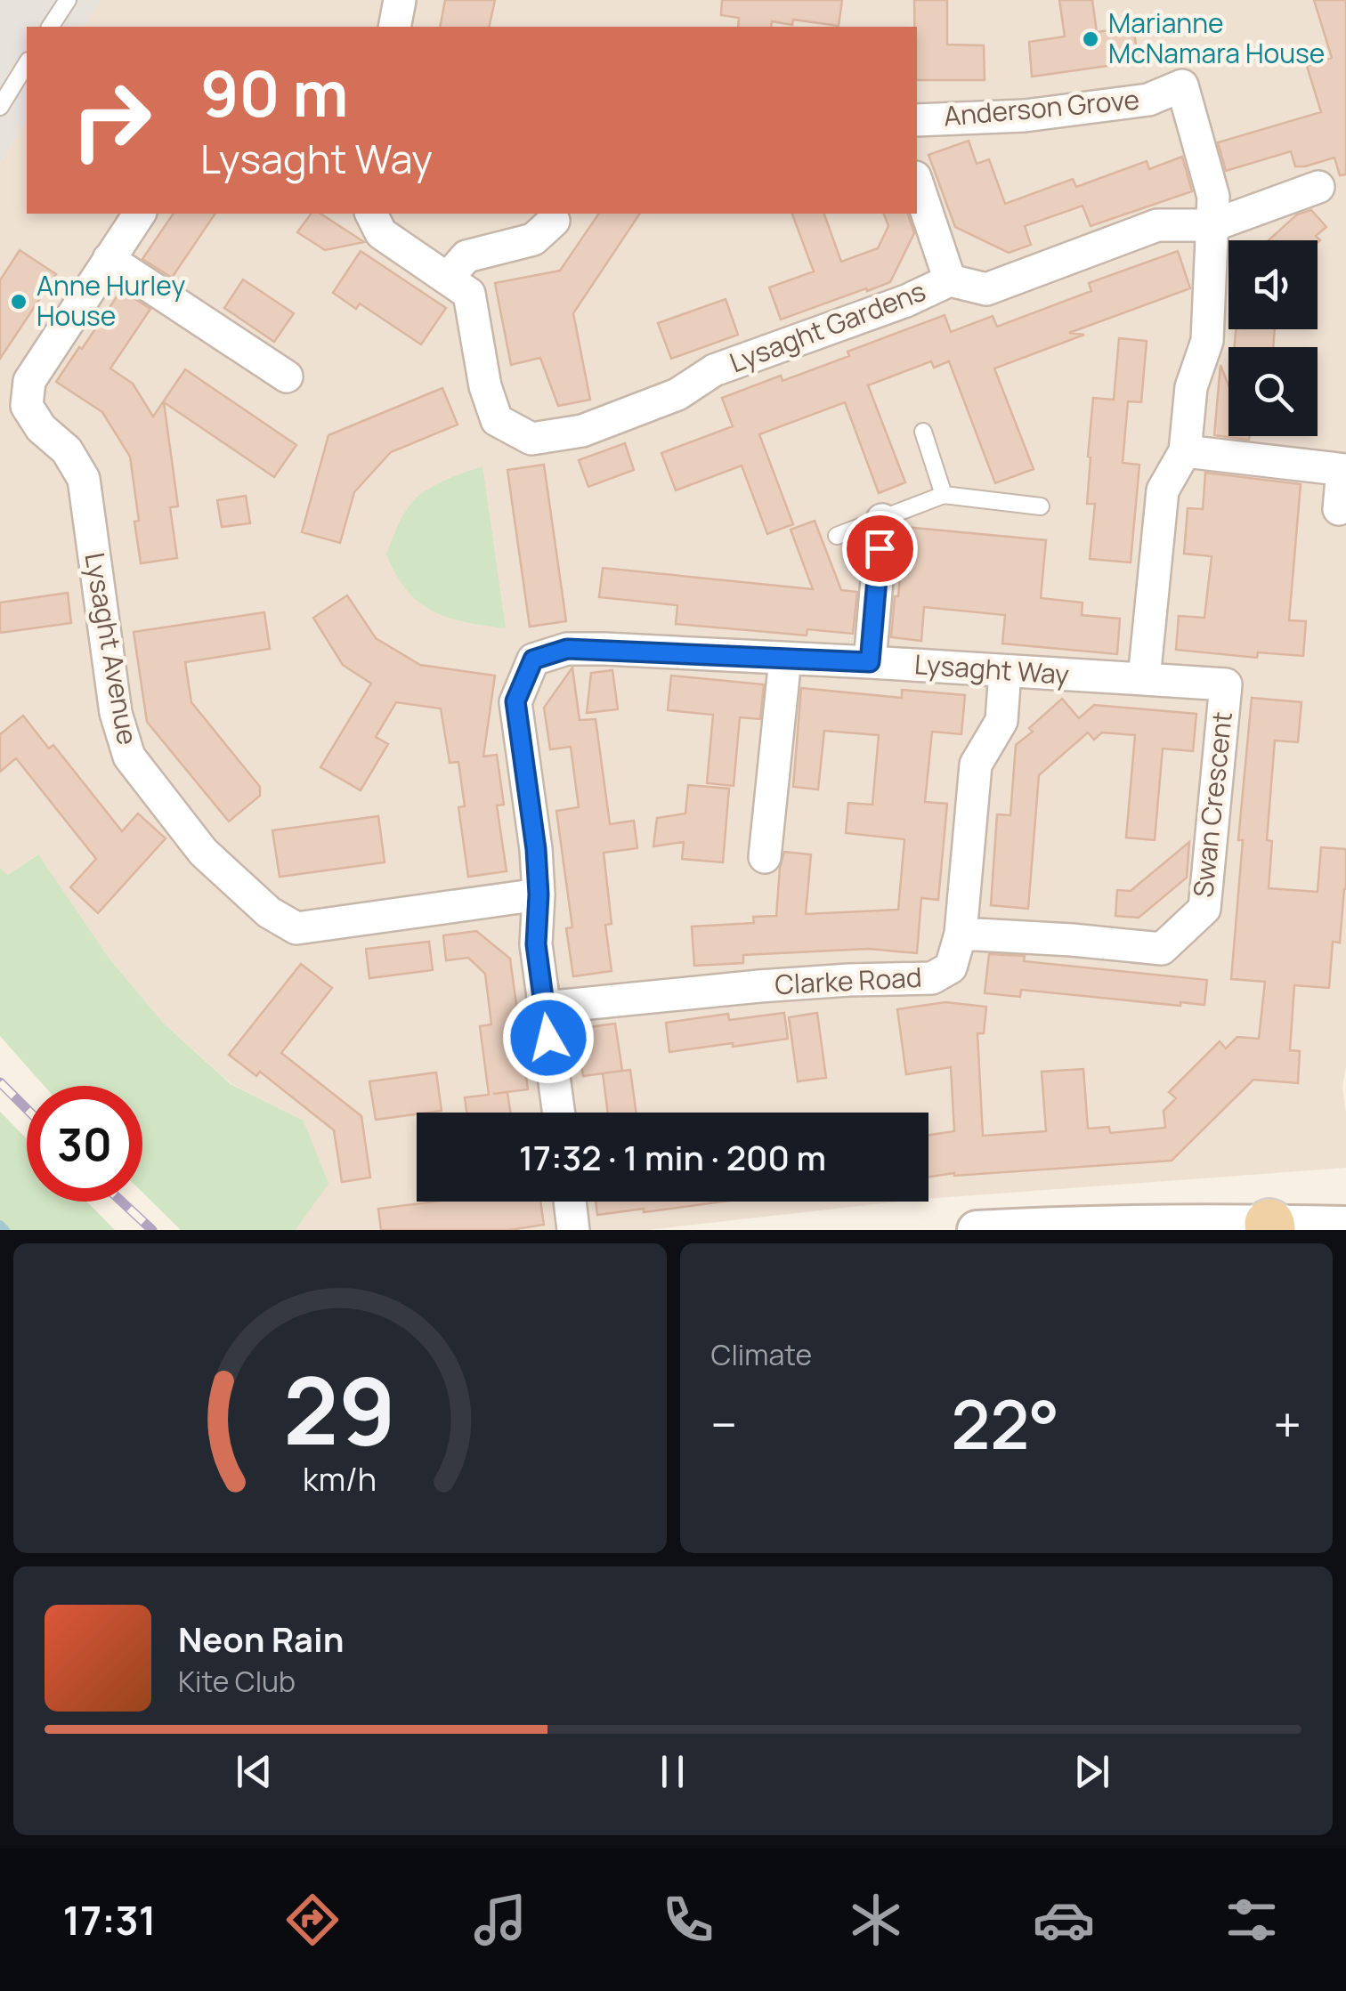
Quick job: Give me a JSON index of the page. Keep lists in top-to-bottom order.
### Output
{
  "streets": {
    "street": [
      "Anderson Grove",
      "Lysaght Gardens",
      "Lysaght Avenue",
      "Lysaght Way",
      "Swan Crescent",
      "Clarke Road"
    ]
  },
  "crossings": [
    ["Anderson Grove", "Lysaght Gardens"],
    ["Lysaght Avenue", "Lysaght Way"],
    ["Lysaght Way", "Swan Crescent"],
    ["Lysaght Way", "Clarke Road"],
    ["Swan Crescent", "Clarke Road"]
  ],
  "places": ["Marianne McNamara House", "Anne Hurley House"],
  "page": {
    "turn": ["90 m", "Lysaght Way"],
    "limit": "30",
    "trip": "17:32 · 1 min · 200 m",
    "tile": "Climate",
    "heat": ["−", "22°", "+"],
    "song": ["Neon Rain", "Kite Club"],
    "tabs": "17:31",
    "gauge": ["29", "km/h"]
  }
}
